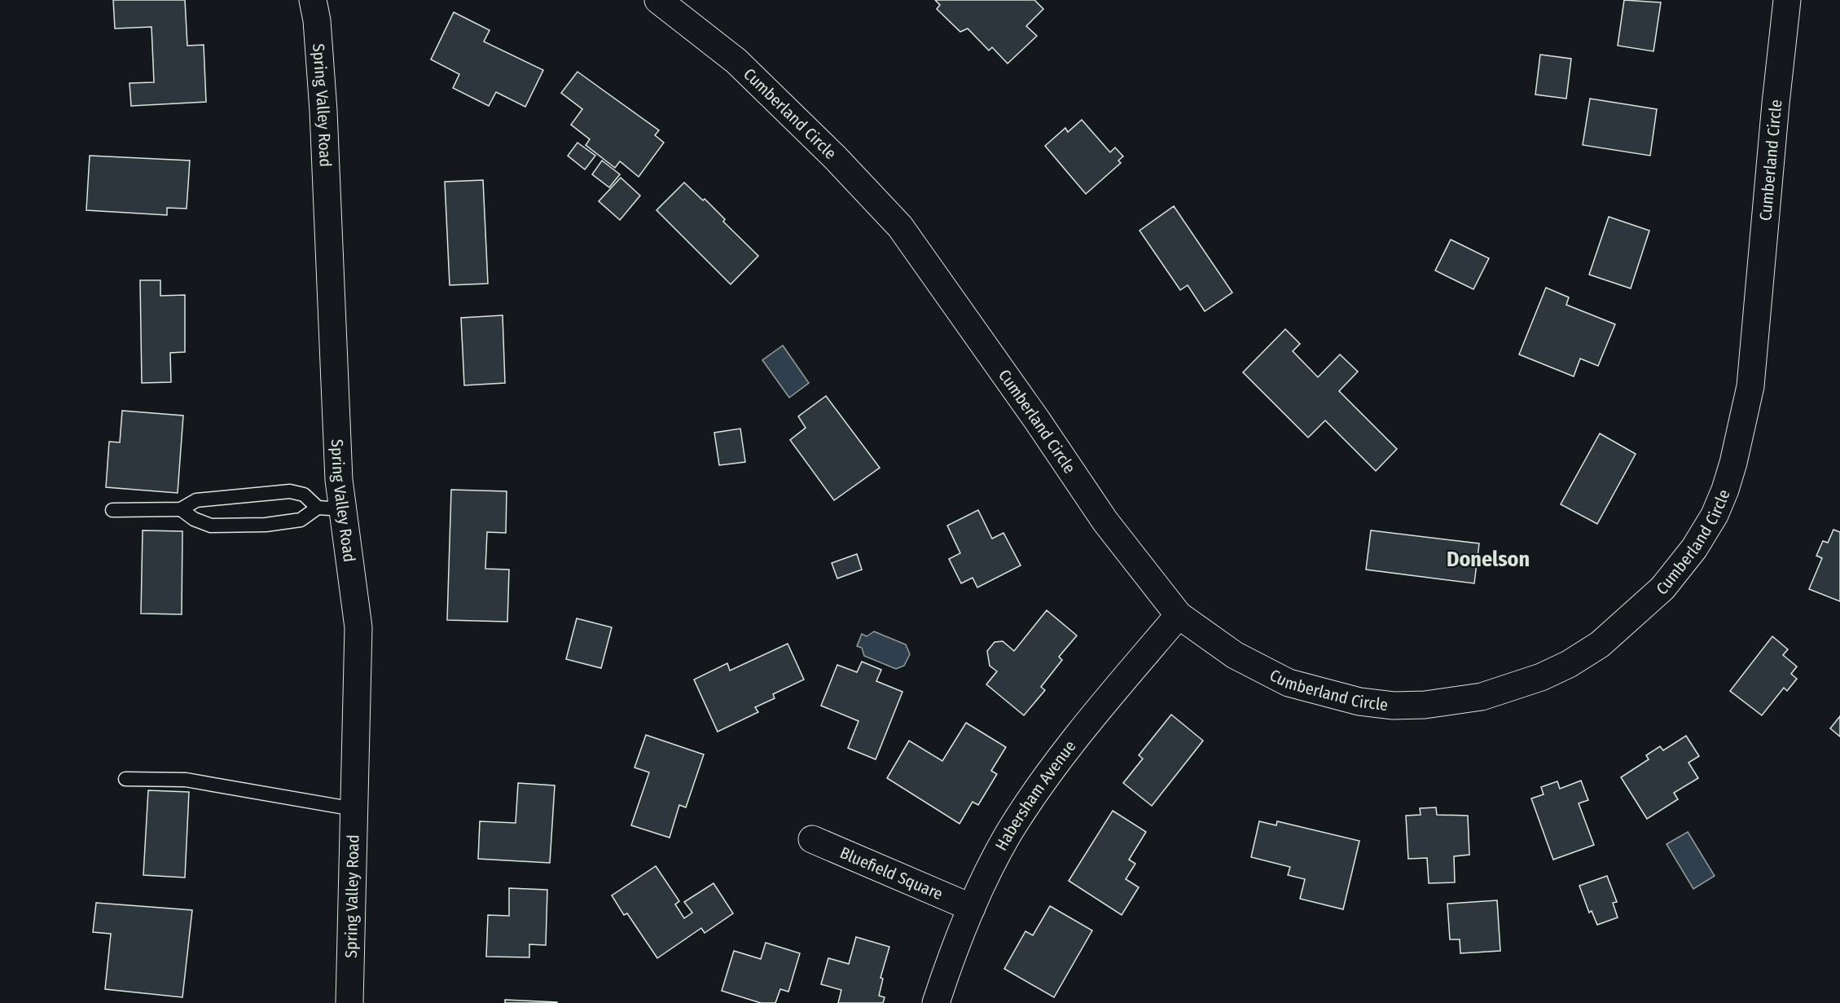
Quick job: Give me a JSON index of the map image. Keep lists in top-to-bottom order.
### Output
{
  "streets": {
    "street": [
      "Spring Valley Road",
      "Cumberland Circle",
      "Habersham Avenue",
      "Bluefield Square"
    ]
  },
  "crossings": [
    ["Cumberland Circle", "Habersham Avenue"],
    ["Habersham Avenue", "Bluefield Square"]
  ],
  "districts": ["Donelson"]
}
